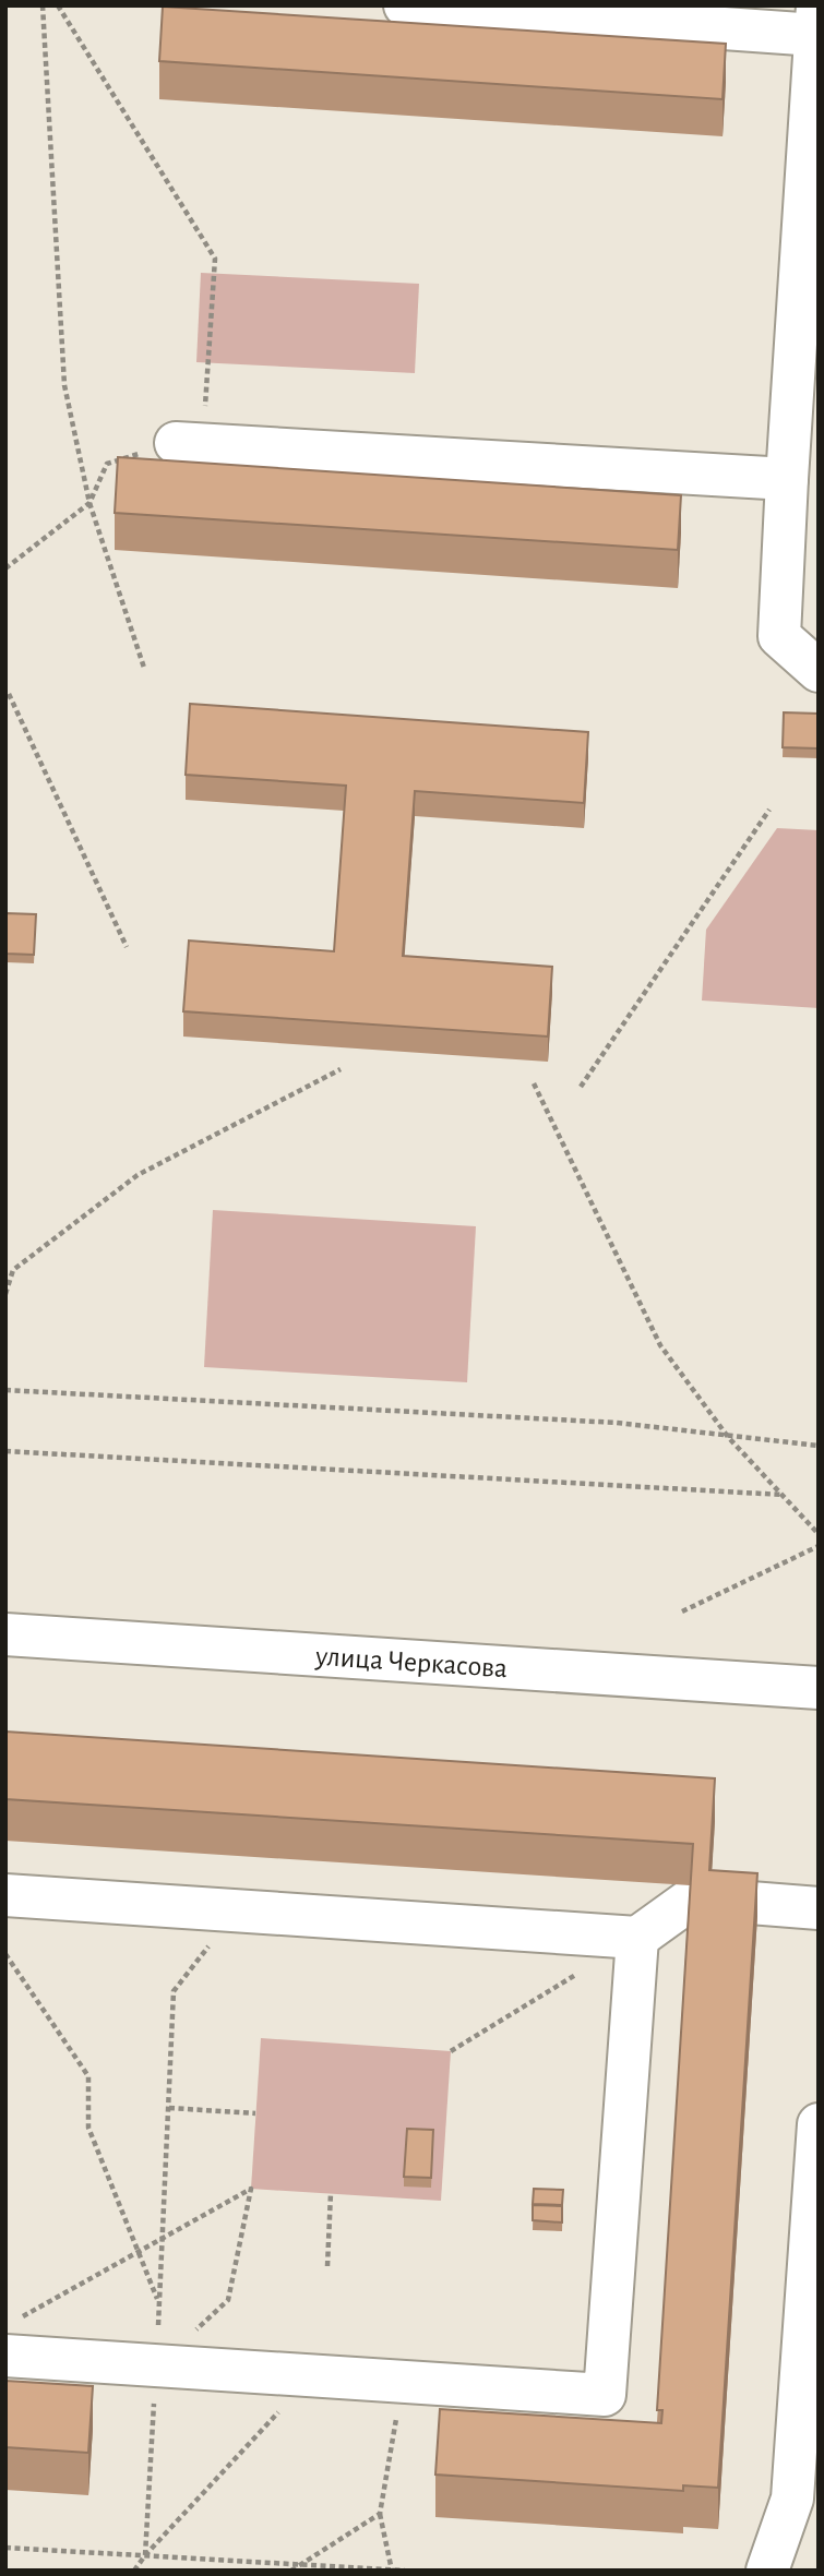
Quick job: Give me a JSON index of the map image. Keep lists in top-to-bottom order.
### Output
{
  "streets": {
    "street": ["улица Черкасова"]
  }
}
